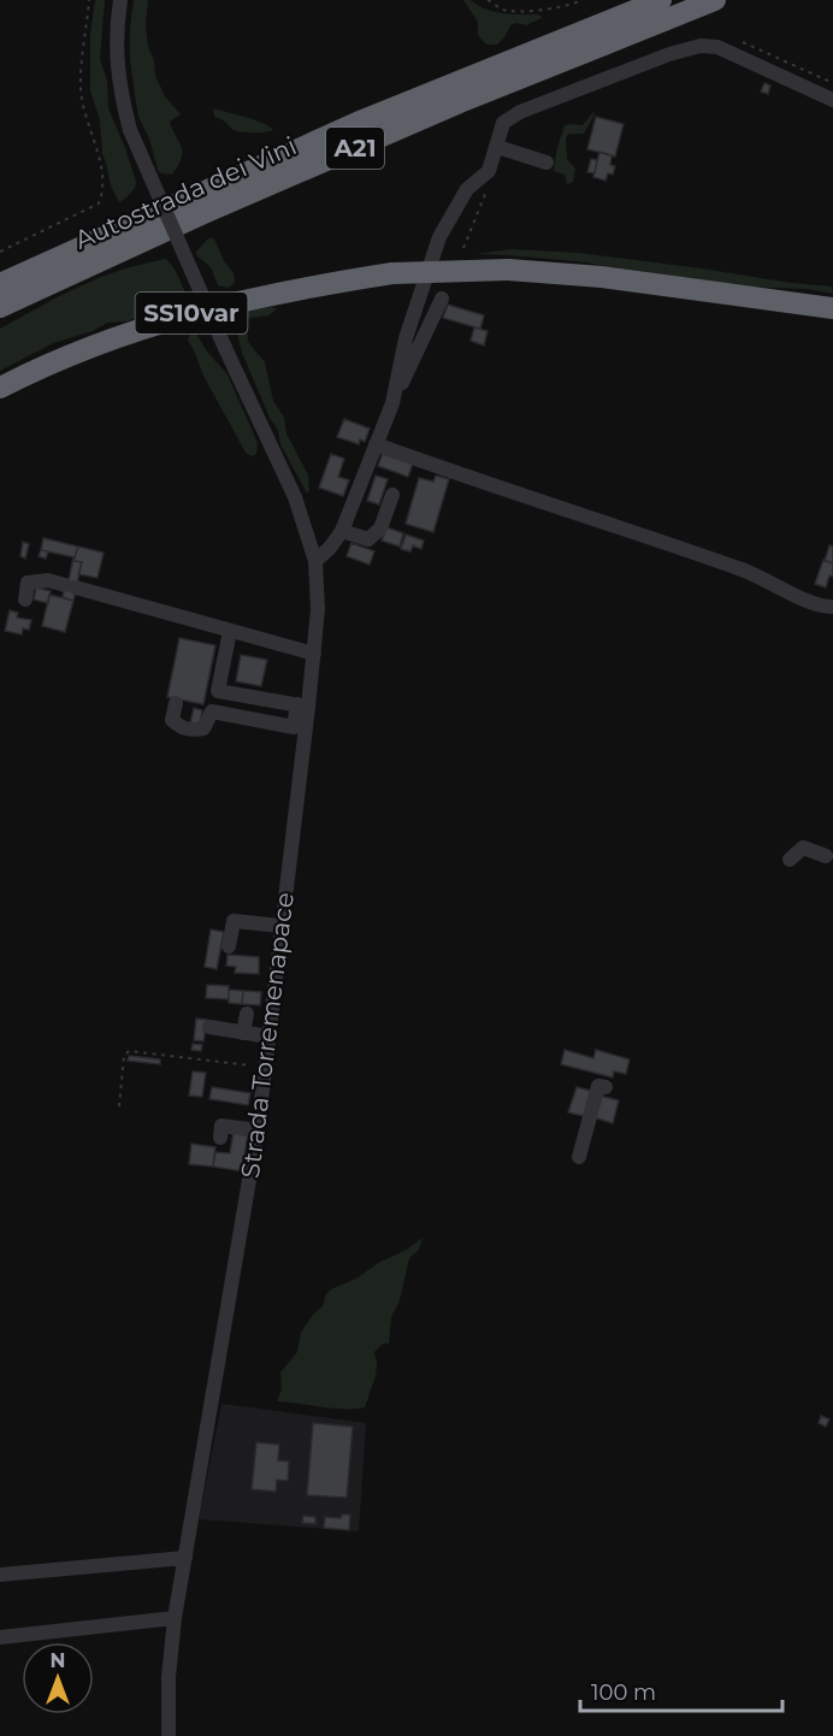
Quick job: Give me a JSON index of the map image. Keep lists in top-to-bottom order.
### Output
{
  "streets": {
    "highway": ["A21", "Autostrada dei Vini", "SS10var"],
    "street": ["Strada Torremenapace"]
  },
  "scale_bar": "100 m",
  "north": "top"
}
